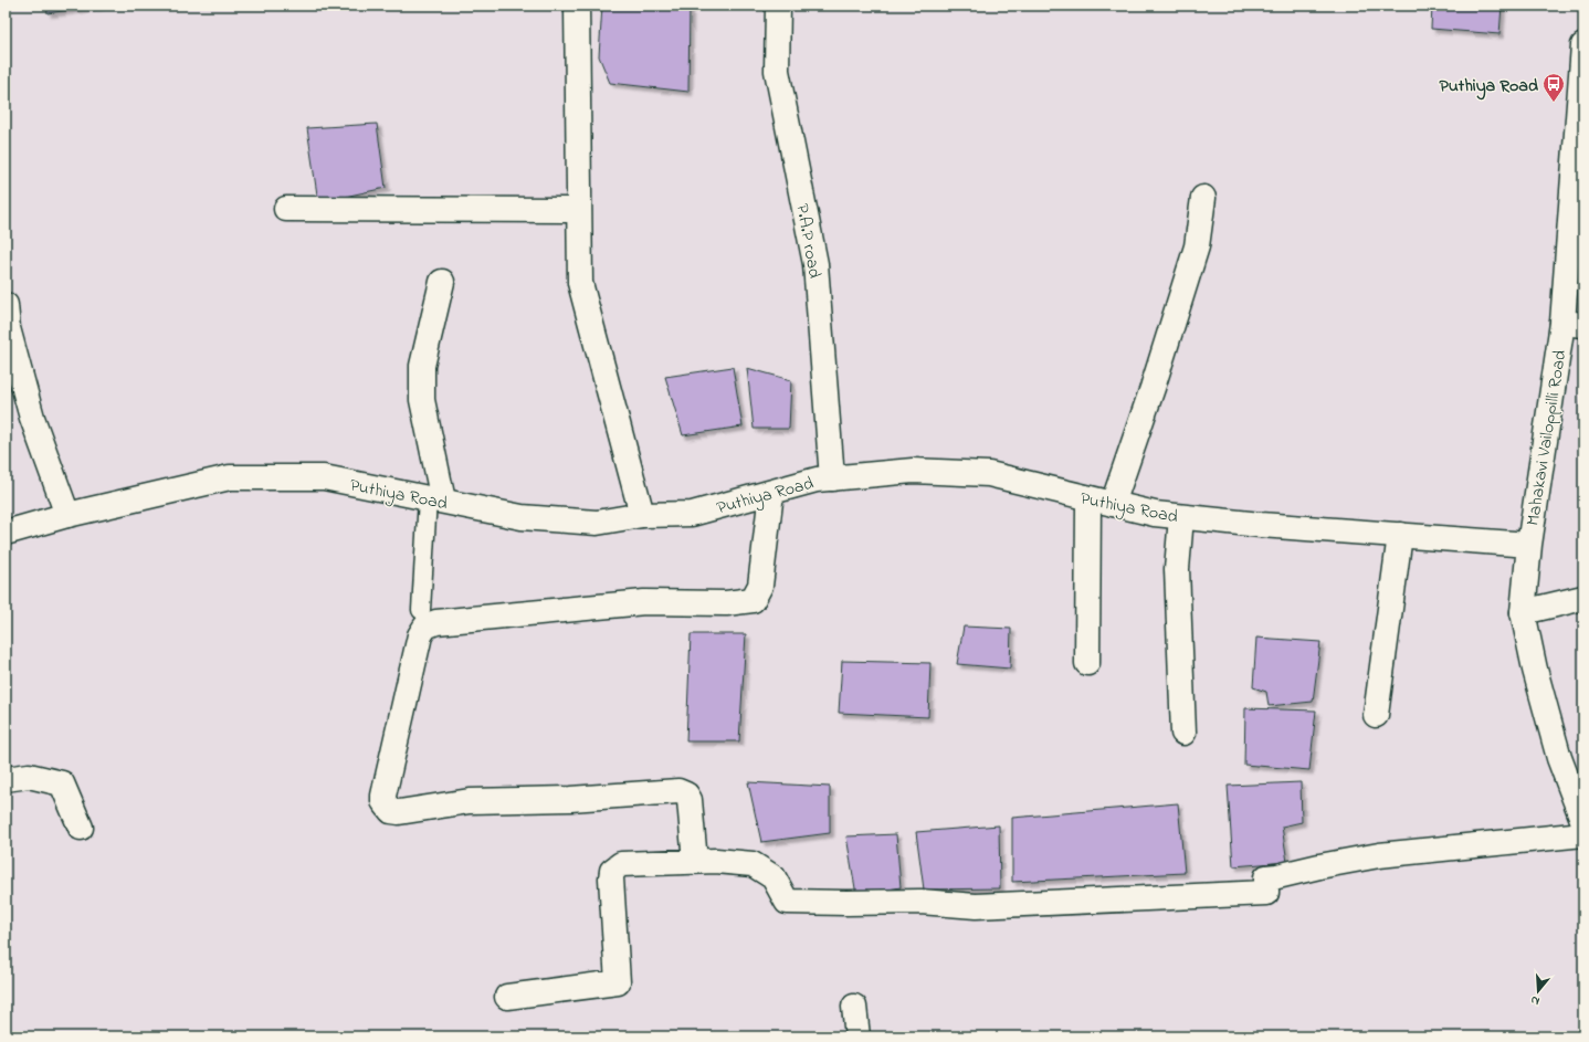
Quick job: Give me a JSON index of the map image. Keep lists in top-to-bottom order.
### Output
{
  "streets": {
    "street": ["P.A.P road", "Mahakavi Vailoppilli Road", "Puthiya Road"]
  },
  "crossings": [
    ["P.A.P road", "Puthiya Road"],
    ["Mahakavi Vailoppilli Road", "Puthiya Road"]
  ],
  "places": {
    "bus stop": ["Puthiya Road"]
  },
  "north": "bottom"
}
